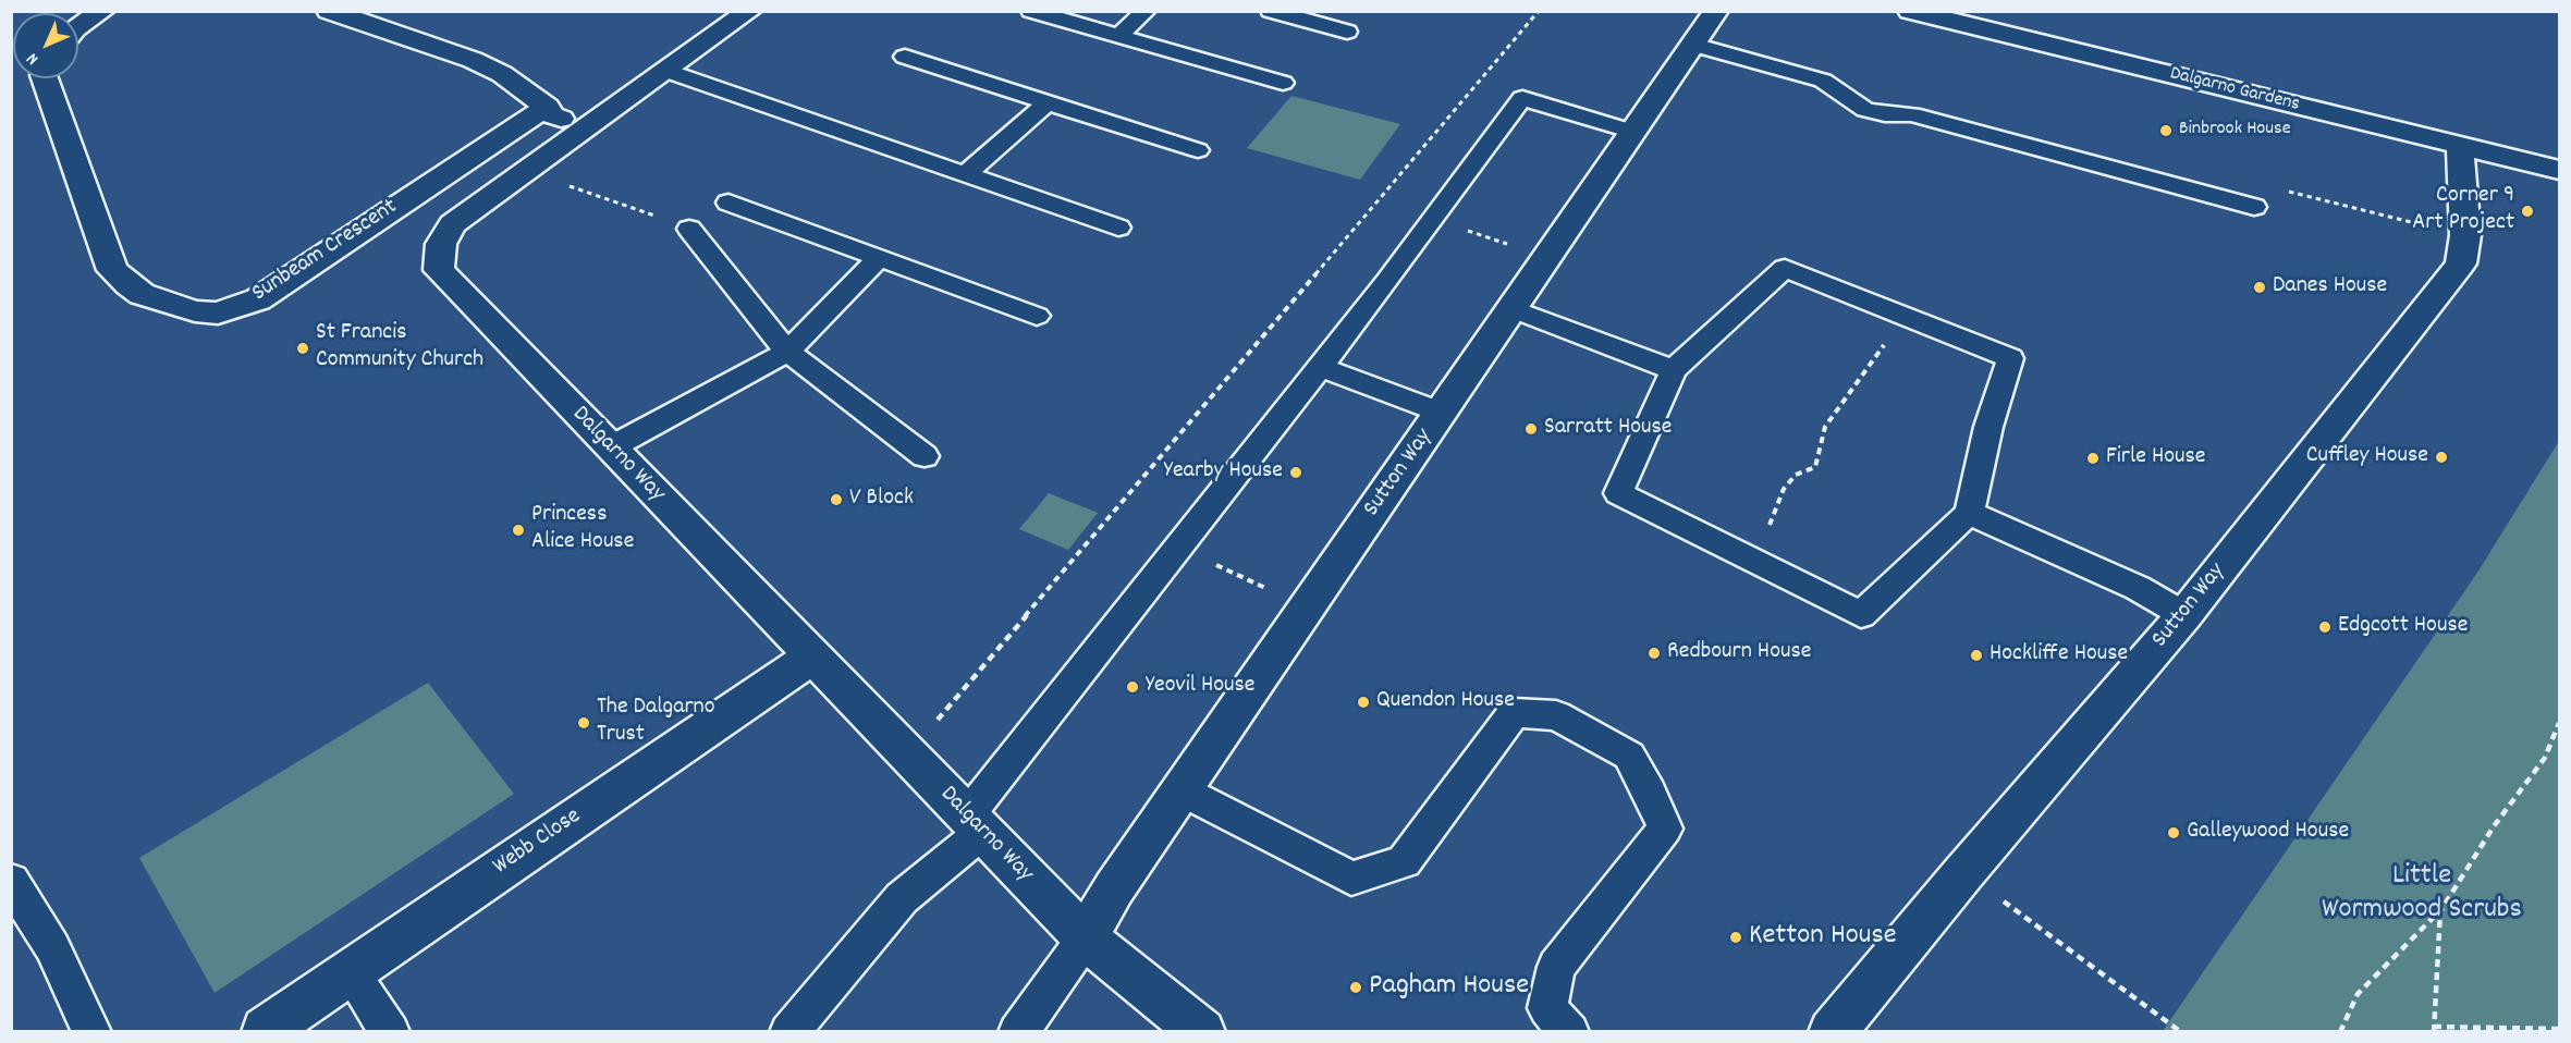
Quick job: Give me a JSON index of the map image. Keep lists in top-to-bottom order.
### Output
{
  "streets": {
    "street": [
      "Dalgarno Gardens",
      "Sunbeam Crescent",
      "Dalgarno Way",
      "Sutton Way",
      "Webb Close"
    ]
  },
  "crossings": [
    ["Dalgarno Gardens", "Sutton Way"],
    ["Dalgarno Way", "Sutton Way"],
    ["Dalgarno Way", "Webb Close"]
  ],
  "parks": ["Little Wormwood Scrubs"],
  "places": [
    "Binbrook House",
    "Corner 9 Art Project",
    "Danes House",
    "St Francis Community Church",
    "Sarratt House",
    "Cuffley House",
    "Firle House",
    "Yearby House",
    "V Block",
    "Princess Alice House",
    "Edgcott House",
    "Redbourn House",
    "Hockliffe House",
    "Yeovil House",
    "Quendon House",
    "The Dalgarno Trust",
    "Galleywood House",
    "Ketton House",
    "Pagham House"
  ],
  "north": "bottom left"
}
